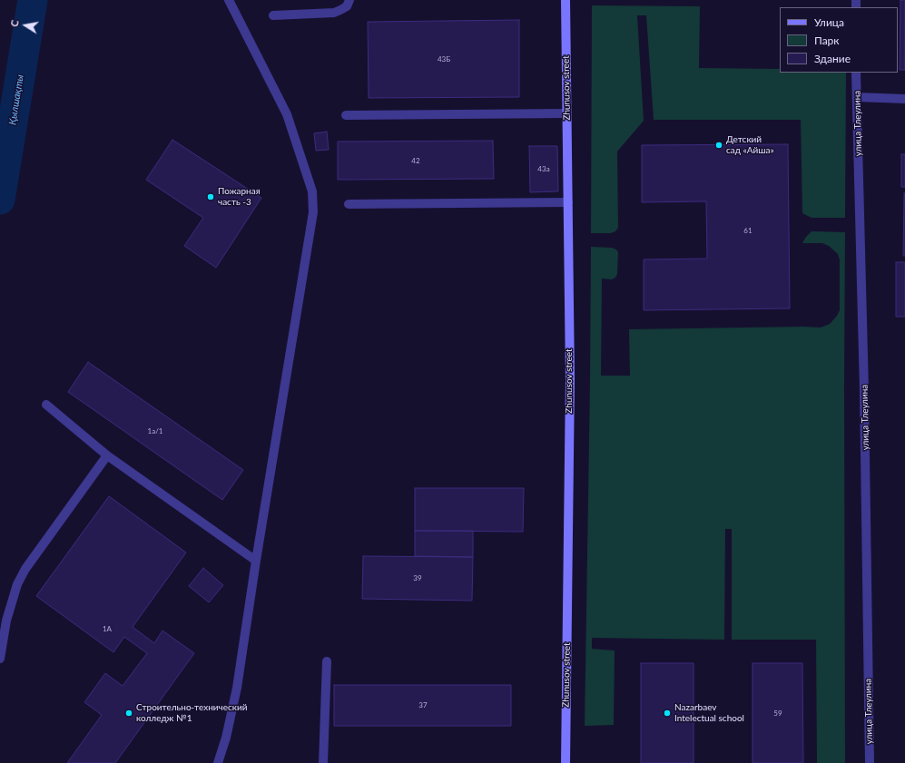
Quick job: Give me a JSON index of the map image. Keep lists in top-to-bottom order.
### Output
{
  "streets": {
    "street": ["Zhunusov street", "улица Тлеулина"]
  },
  "water": ["Қылшақты"],
  "places": [
    "Детский сад «Айша»",
    "Пожарная часть -3",
    "Строительно-технический колледж №1",
    "Nazarbaev Intelectual school"
  ],
  "house_numbers": [
    "43Б",
    "42",
    "43а",
    "61",
    "1а/1",
    "39",
    "1А",
    "37",
    "59"
  ],
  "legend": ["Улица", "Парк", "Здание"],
  "north": "left"
}
